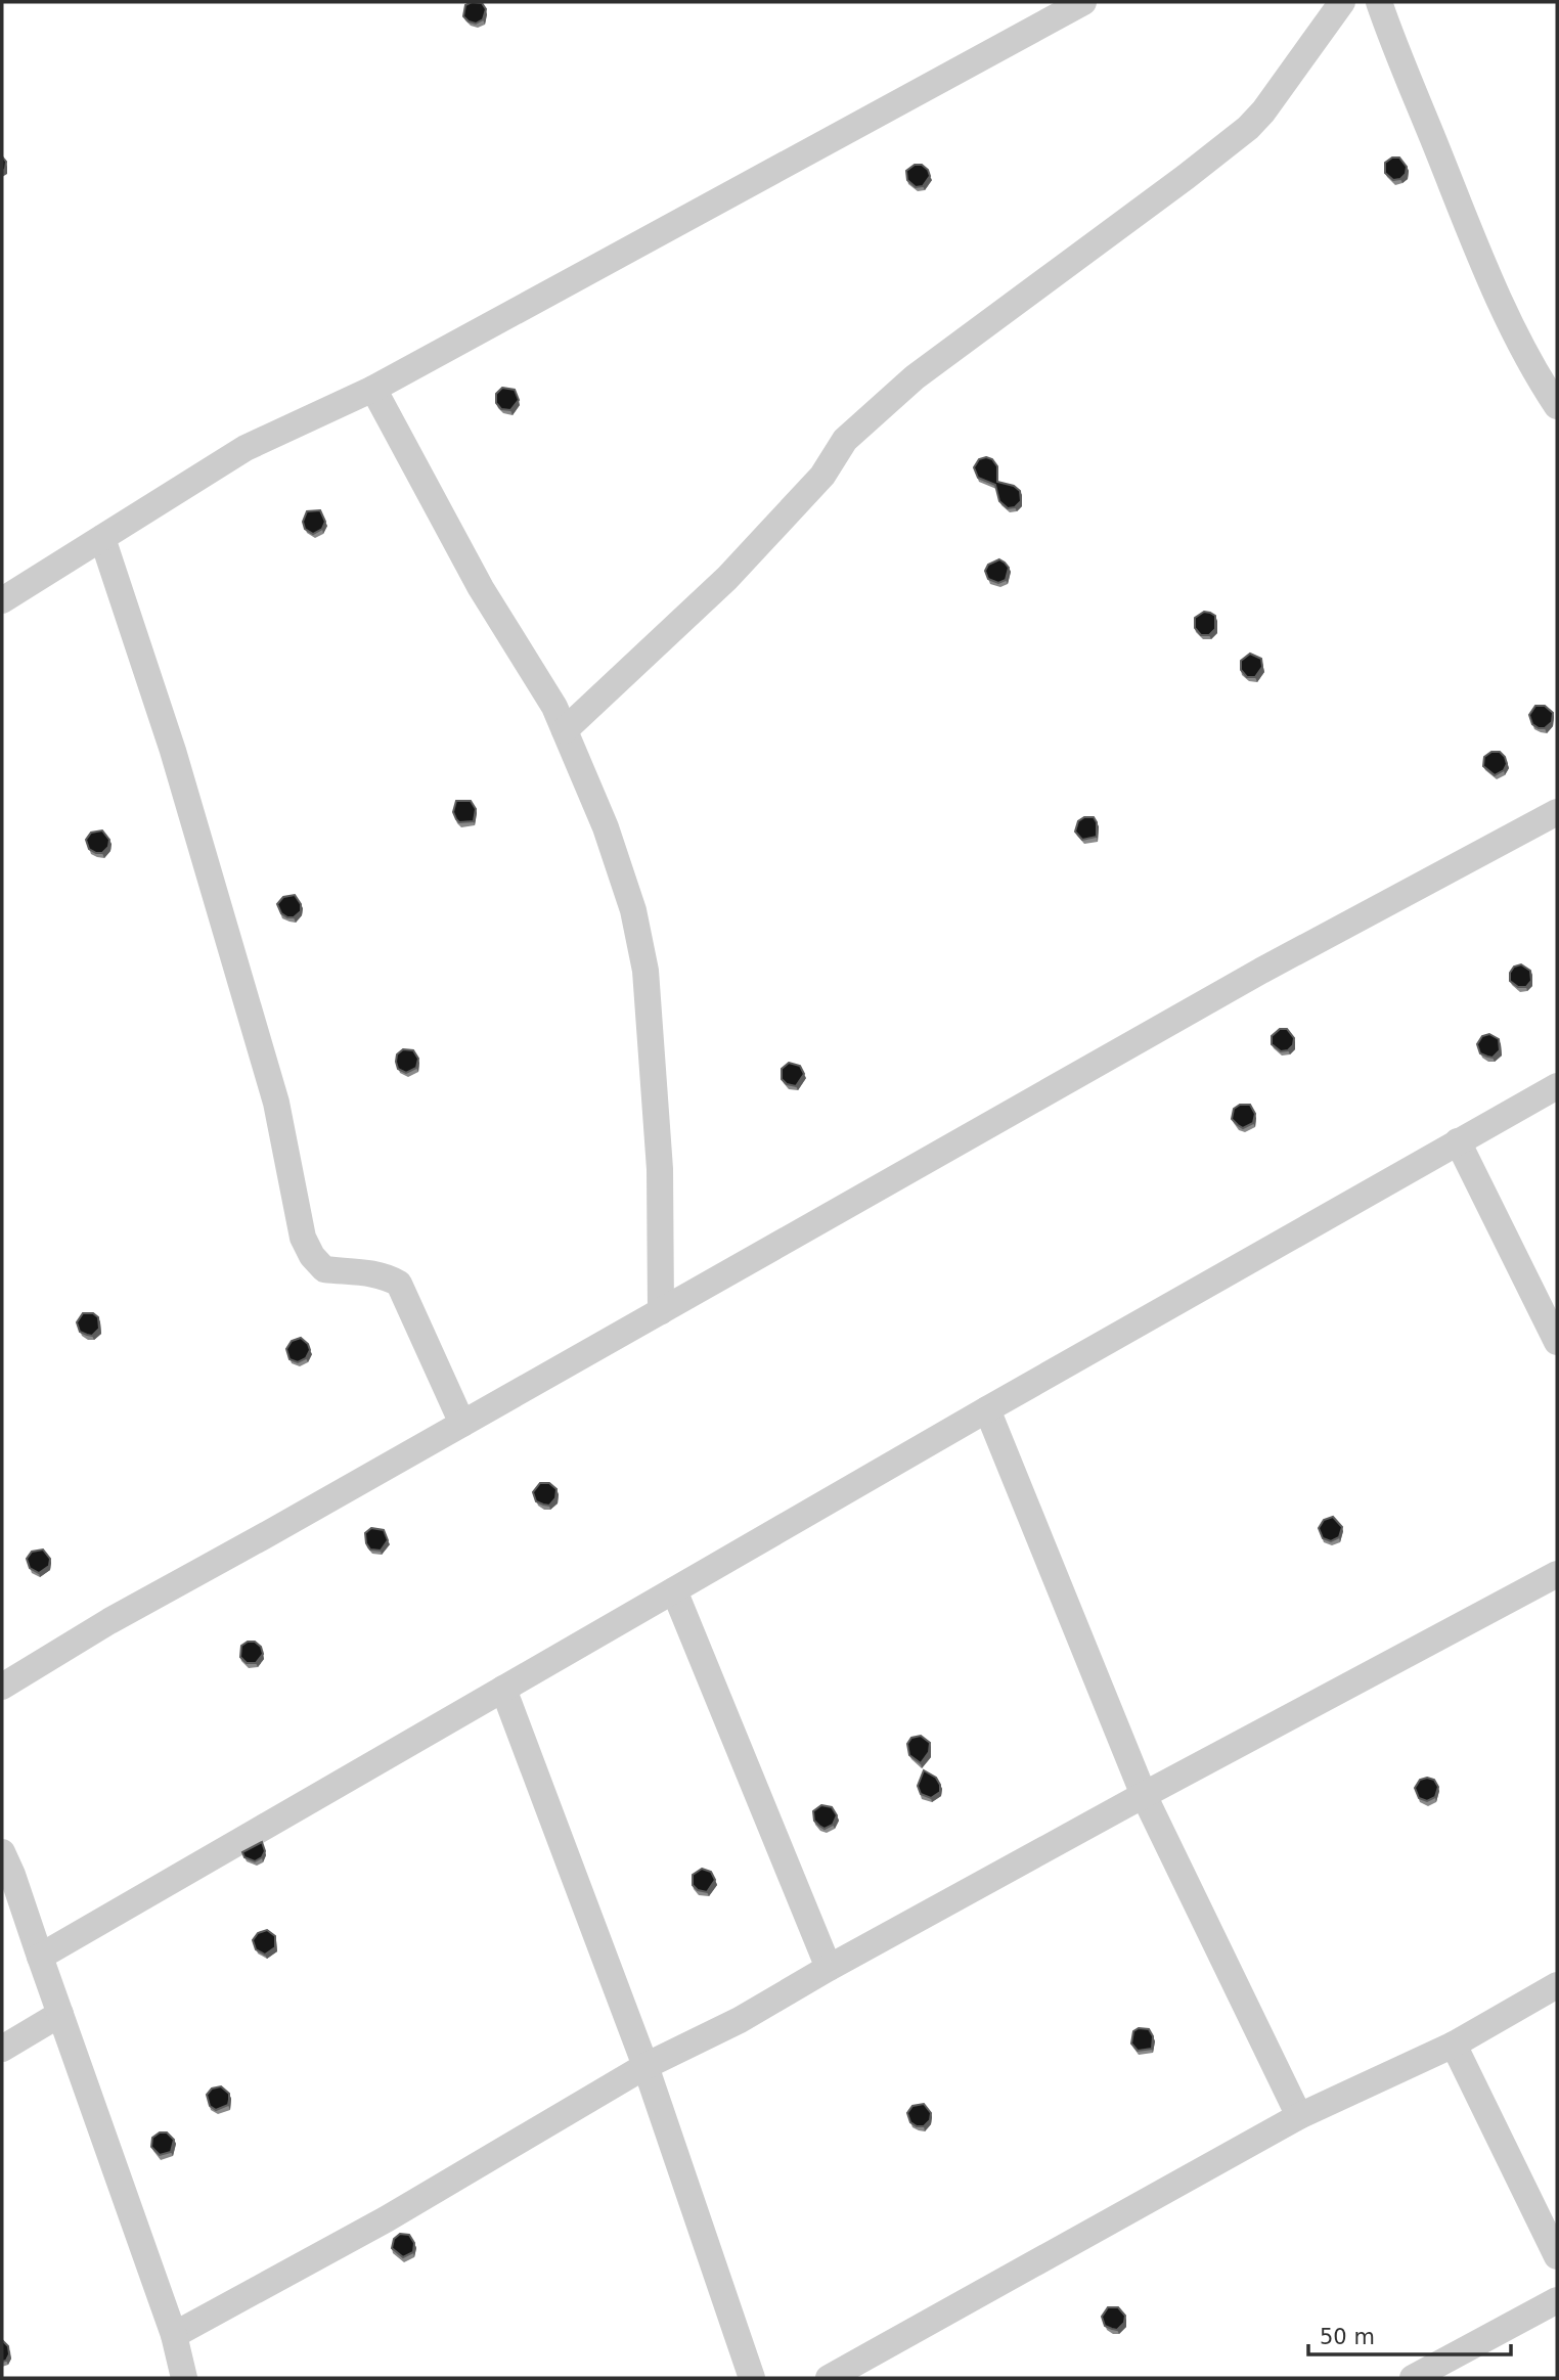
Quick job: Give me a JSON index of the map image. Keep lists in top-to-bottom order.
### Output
{
  "scale_bar": "50 m"
}
